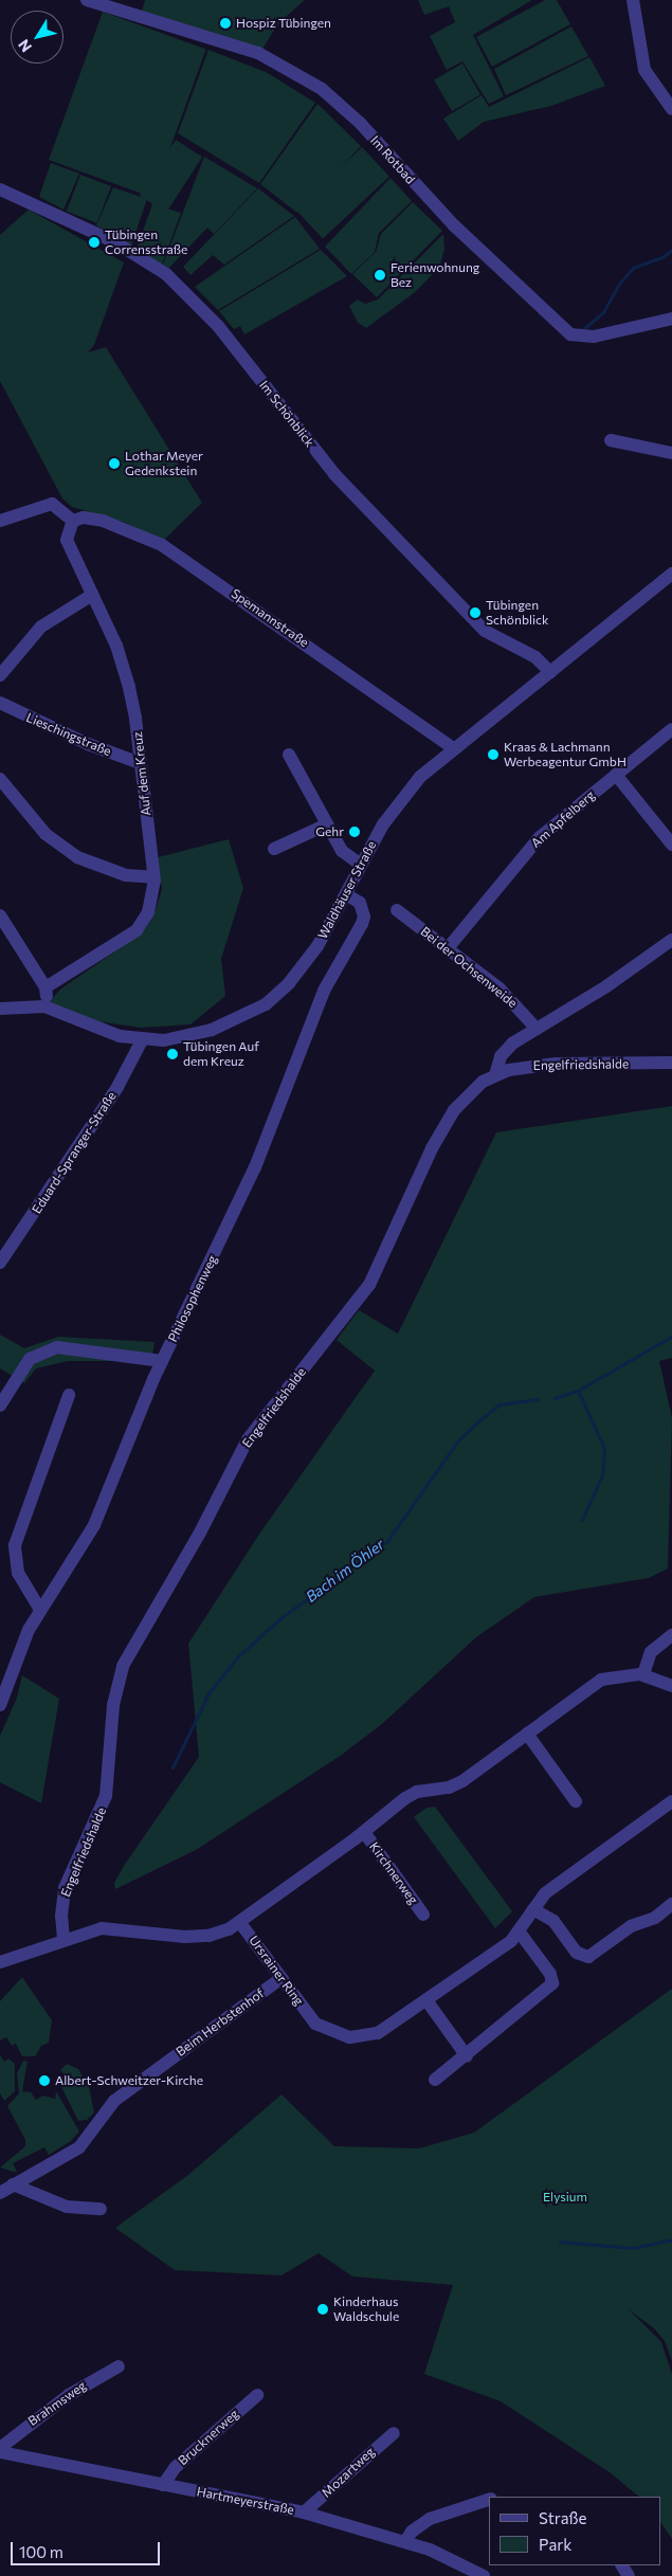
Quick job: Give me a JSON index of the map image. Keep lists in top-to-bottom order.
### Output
{
  "streets": {
    "street": [
      "Im Rotbad",
      "Im Schönblick",
      "Spemannstraße",
      "Lieschingstraße",
      "Auf dem Kreuz",
      "Am Apfelberg",
      "Waldhäuser Straße",
      "Bei der Ochsenweide",
      "Engelfriedshalde",
      "Eduard-Spranger-Straße",
      "Philosophenweg",
      "Kirchnerweg",
      "Ursrainer Ring",
      "Beim Herbstenhof",
      "Brahmsweg",
      "Brucknerweg",
      "Mozartweg",
      "Hartmeyerstraße"
    ]
  },
  "crossings": [
    ["Im Schönblick", "Waldhäuser Straße"],
    ["Spemannstraße", "Auf dem Kreuz"],
    ["Spemannstraße", "Waldhäuser Straße"],
    ["Lieschingstraße", "Auf dem Kreuz"],
    ["Am Apfelberg", "Bei der Ochsenweide"],
    ["Waldhäuser Straße", "Eduard-Spranger-Straße"],
    ["Waldhäuser Straße", "Philosophenweg"],
    ["Kirchnerweg", "Ursrainer Ring"],
    ["Ursrainer Ring", "Beim Herbstenhof"],
    ["Brahmsweg", "Hartmeyerstraße"],
    ["Brucknerweg", "Hartmeyerstraße"],
    ["Mozartweg", "Hartmeyerstraße"]
  ],
  "water": ["Bach im Öhler"],
  "parks": ["Elysium"],
  "places": [
    "Hospiz Tübingen",
    "Tübingen Corrensstraße",
    "Ferienwohnung Bez",
    "Lothar Meyer Gedenkstein",
    "Tübingen Schönblick",
    "Kraas & Lachmann Werbeagentur GmbH",
    "Gehr",
    "Tübingen Auf dem Kreuz",
    "Albert-Schweitzer-Kirche",
    "Kinderhaus Waldschule"
  ],
  "legend": ["Straße", "Park"],
  "scale_bar": "100 m",
  "north": "bottom left"
}
